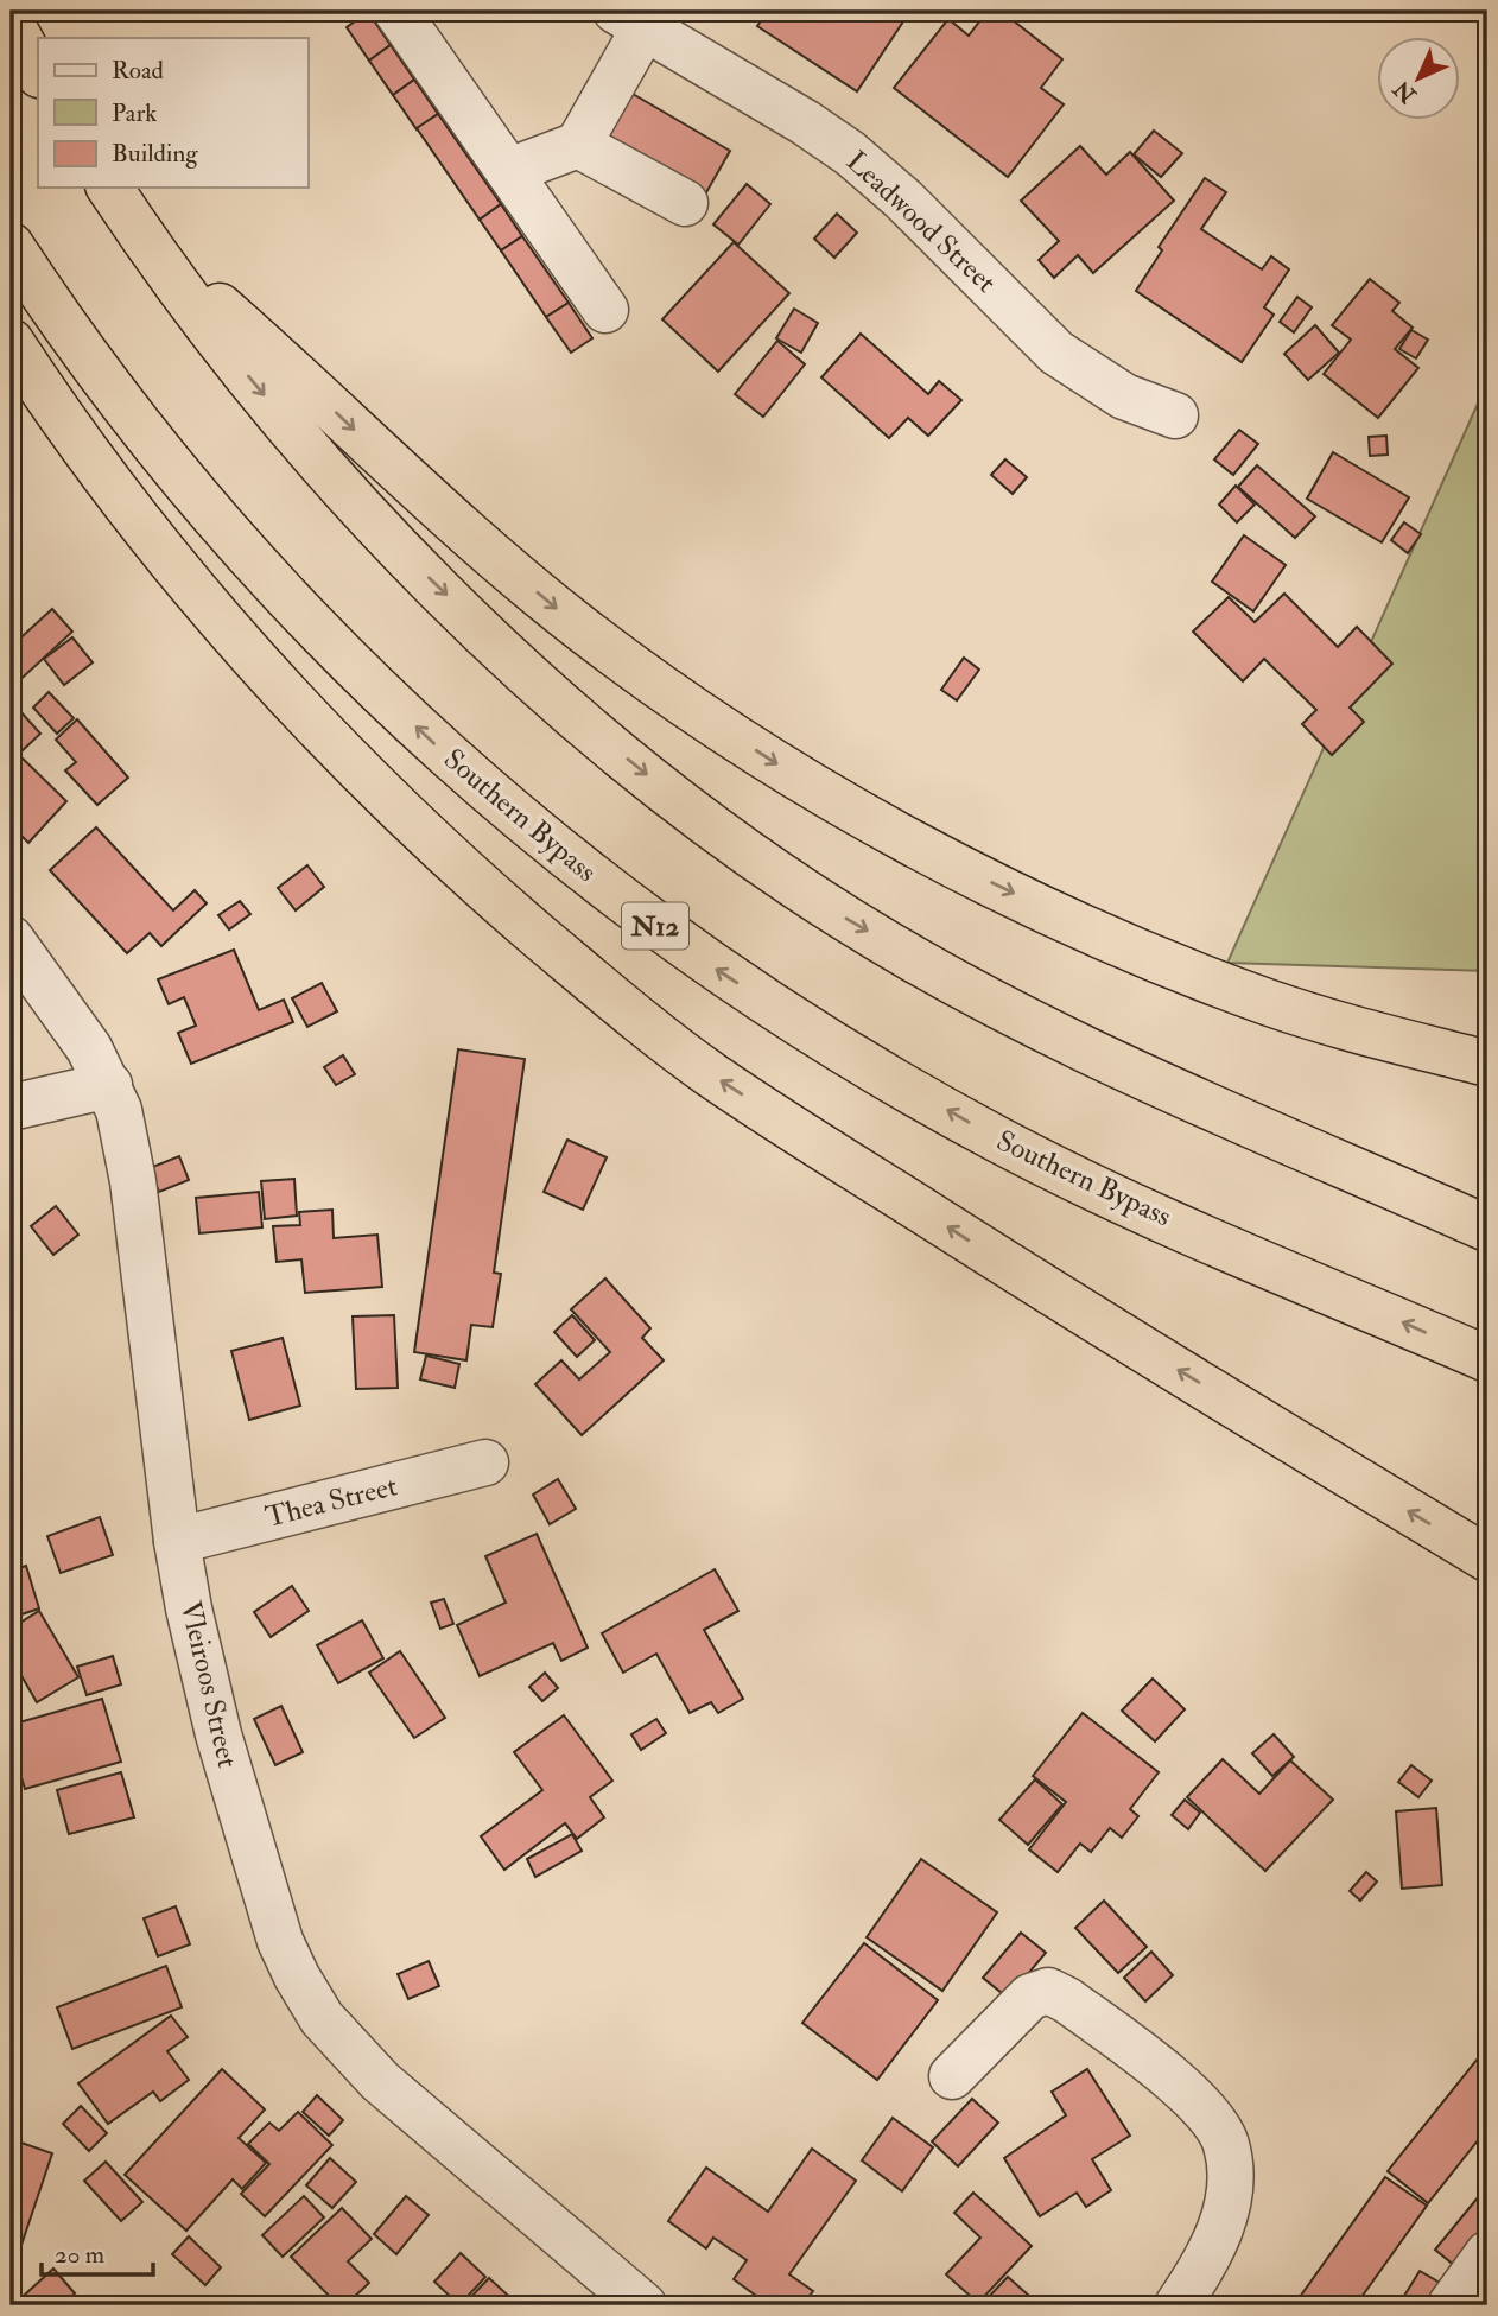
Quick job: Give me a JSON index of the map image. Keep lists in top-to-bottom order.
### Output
{
  "streets": {
    "highway": ["Southern Bypass", "N12"],
    "street": ["Leadwood Street", "Thea Street", "Vleiroos Street"]
  },
  "crossings": [
    ["Thea Street", "Vleiroos Street"]
  ],
  "legend": ["Road", "Park", "Building"],
  "scale_bar": "20 m",
  "north": "bottom left"
}
